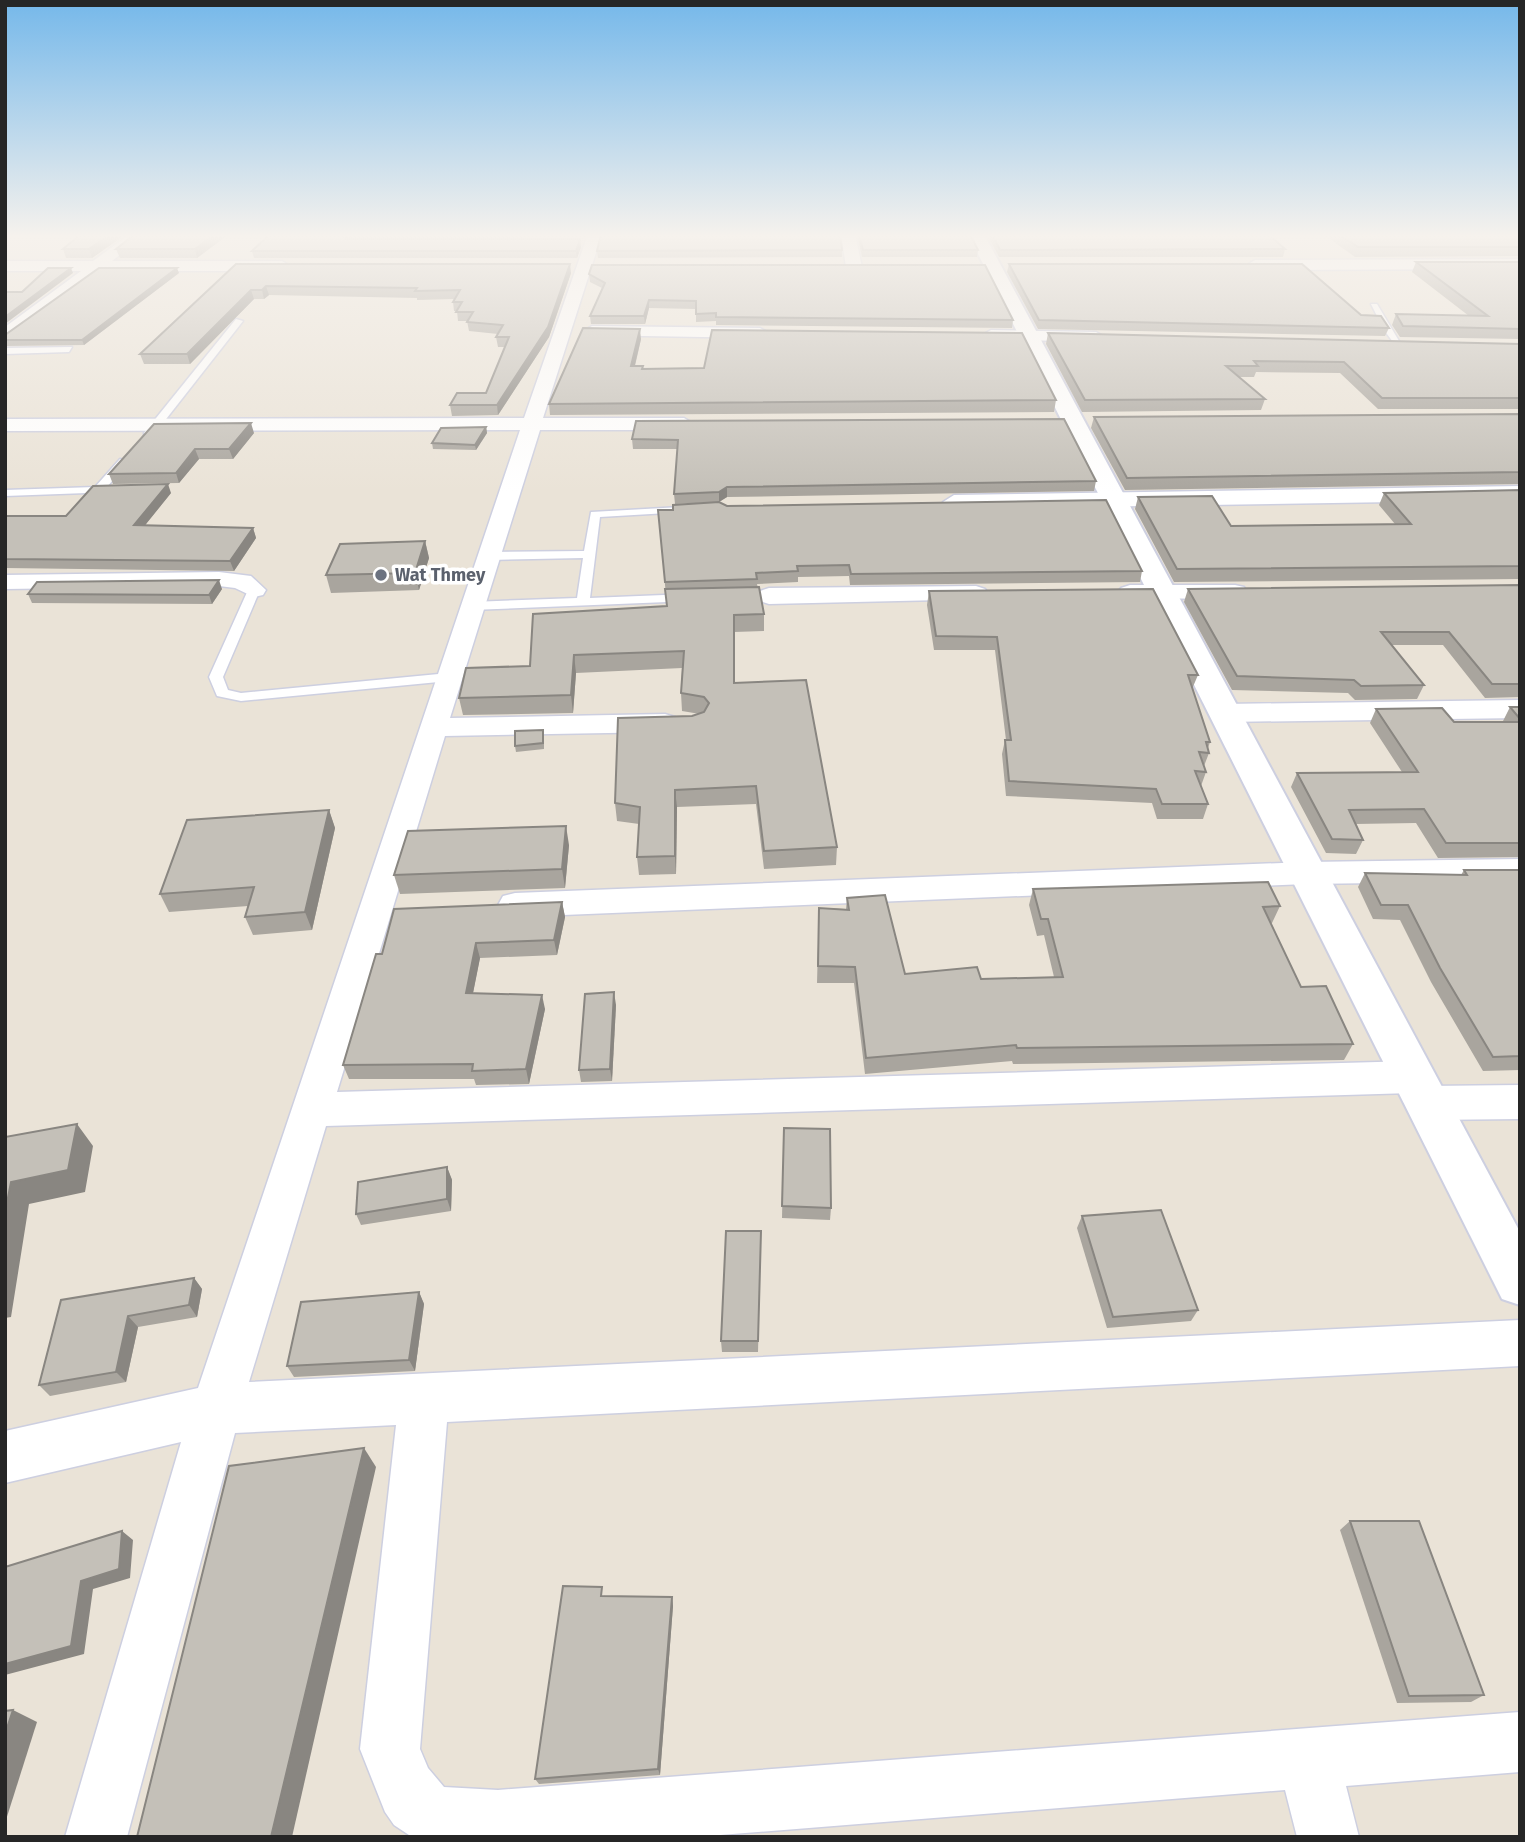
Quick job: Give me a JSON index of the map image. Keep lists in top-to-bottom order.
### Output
{
  "places": ["Wat Thmey"]
}
